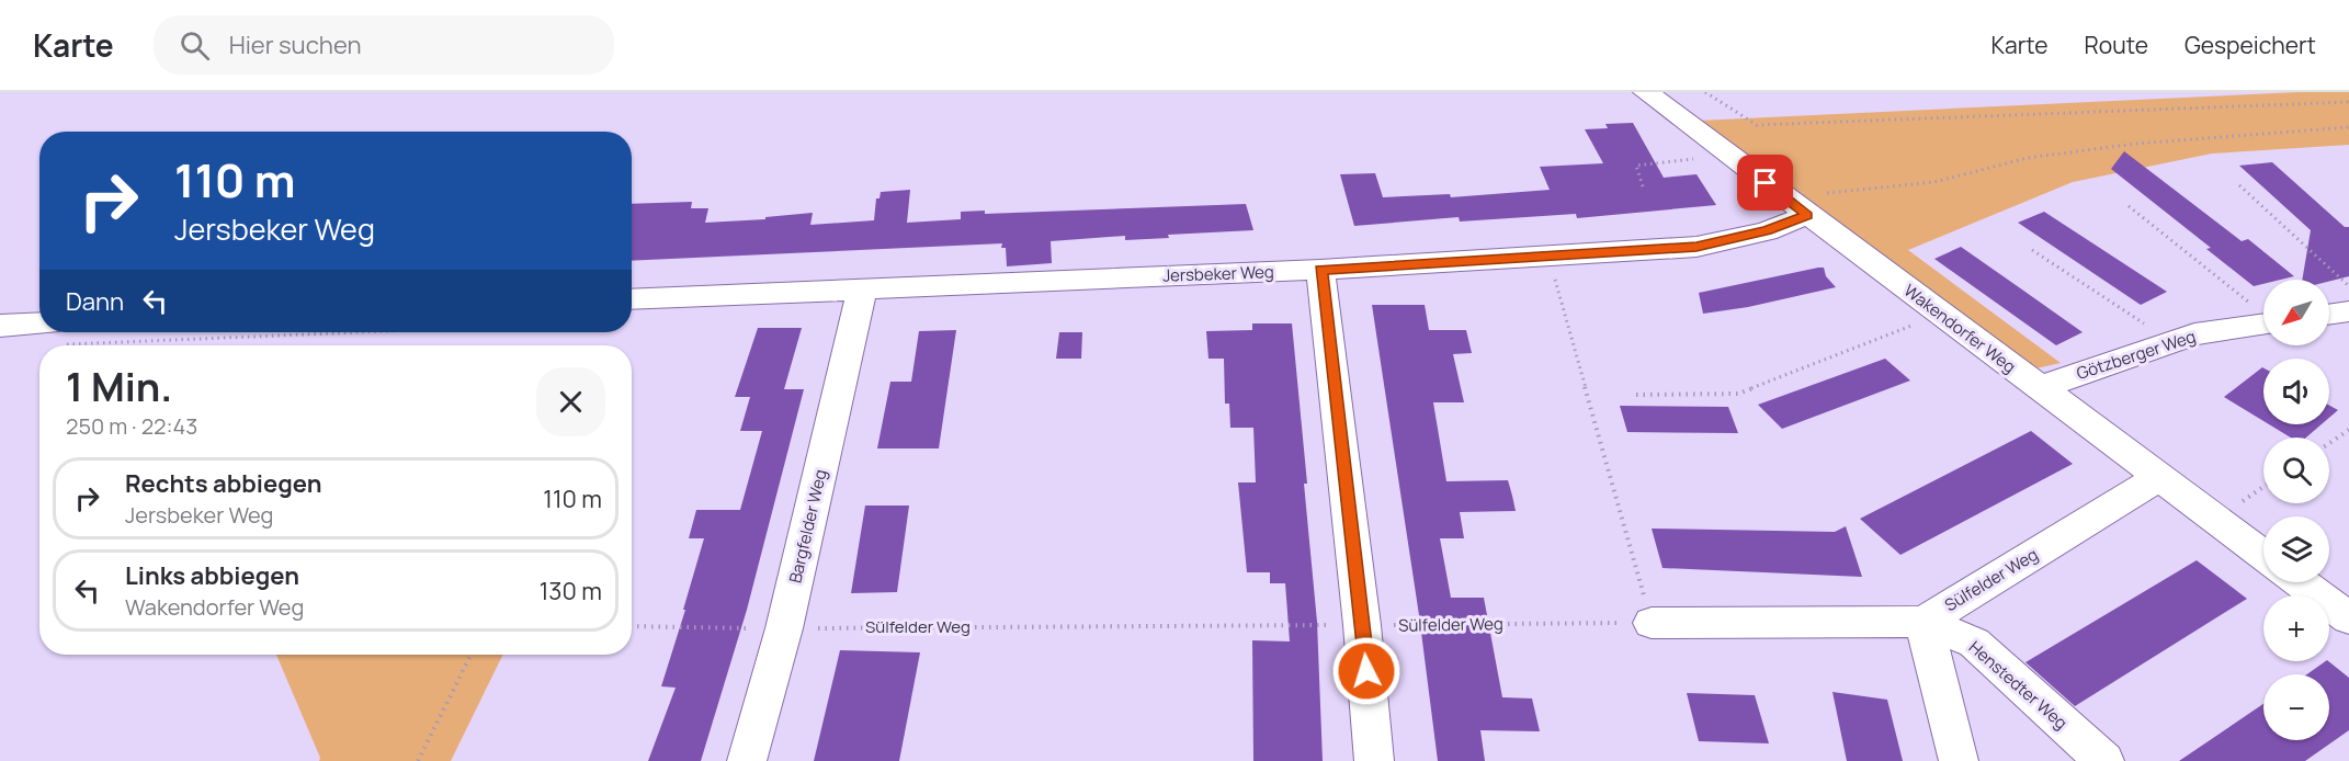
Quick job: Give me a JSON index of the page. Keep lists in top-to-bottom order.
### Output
{
  "streets": {
    "street": [
      "Jersbeker Weg",
      "Wakendorfer Weg",
      "Götzberger Weg",
      "Bargfelder Weg",
      "Sülfelder Weg",
      "Henstedter Weg"
    ]
  },
  "crossings": [
    ["Jersbeker Weg", "Wakendorfer Weg"],
    ["Jersbeker Weg", "Bargfelder Weg"],
    ["Wakendorfer Weg", "Götzberger Weg"],
    ["Wakendorfer Weg", "Sülfelder Weg"],
    ["Bargfelder Weg", "Sülfelder Weg"],
    ["Sülfelder Weg", "Henstedter Weg"]
  ],
  "north": "bottom left",
  "page": {
    "header": "Karte",
    "search": "Hier suchen",
    "nav": ["Karte", "Route", "Gespeichert"],
    "turn": ["110 m", "Jersbeker Weg"],
    "then": "Dann",
    "map_buttons": ["+", "−"],
    "heading": ["1 Min.", "250 m · 22:43"],
    "list": [
      {
        "name": "Rechts abbiegen",
        "note": "Jersbeker Weg",
        "value": "110 m"
      },
      {
        "name": "Links abbiegen",
        "note": "Wakendorfer Weg",
        "value": "130 m"
      }
    ]
  }
}
